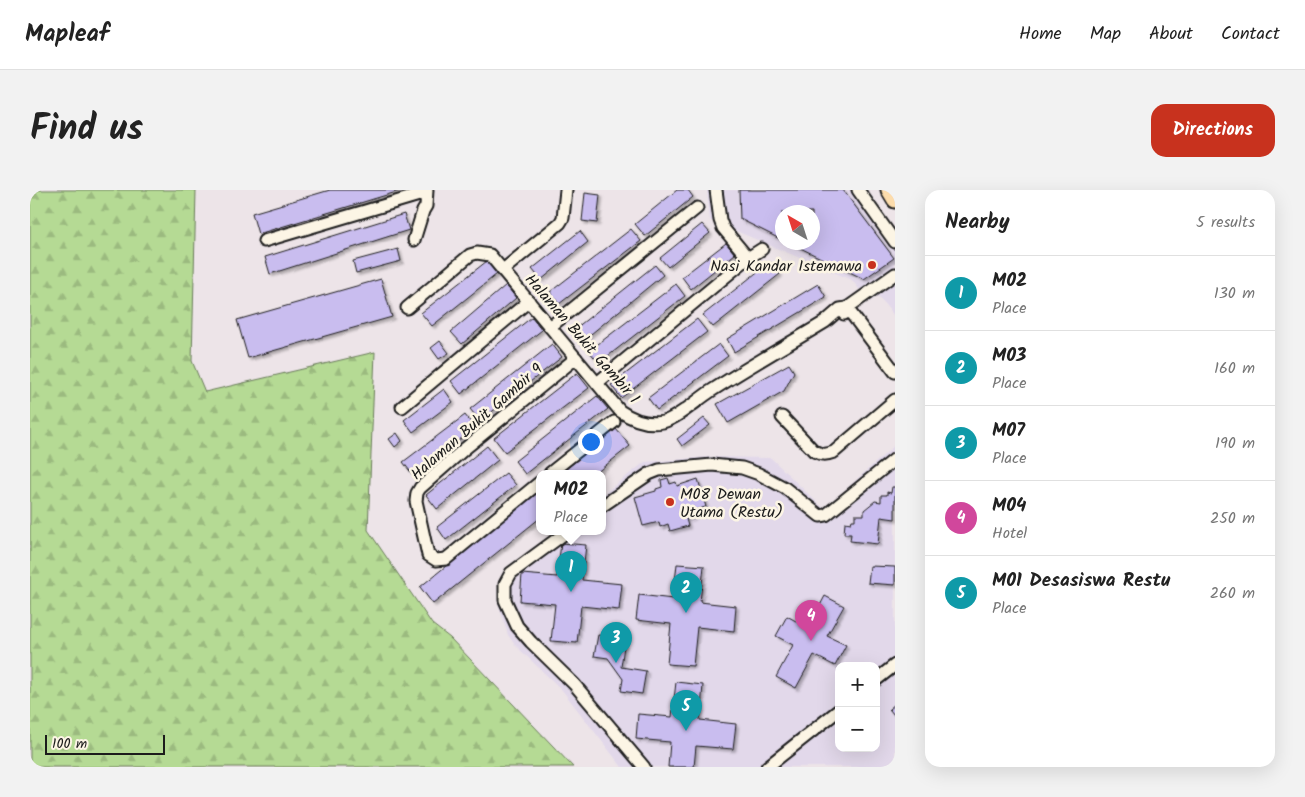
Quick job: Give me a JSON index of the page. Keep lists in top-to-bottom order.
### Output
{
  "streets": {
    "street": ["Halaman Bukit Gambir 1", "Halaman Bukit Gambir 9"]
  },
  "crossings": [
    ["Halaman Bukit Gambir 1", "Halaman Bukit Gambir 9"]
  ],
  "places": ["Nasi Kandar Istemawa", "M08 Dewan Utama (Restu)"],
  "scale_bar": "100 m",
  "north": "top left",
  "page": {
    "header": "Mapleaf",
    "nav": [
      "Home",
      "Map",
      "About",
      "Contact"
    ],
    "title": "Find us",
    "buttons": "Directions",
    "heading": ["Nearby", "5 results"],
    "list": [
      {
        "mark": "1",
        "name": "M02",
        "note": "Place",
        "value": "130 m"
      },
      {
        "mark": "2",
        "name": "M03",
        "note": "Place",
        "value": "160 m"
      },
      {
        "mark": "3",
        "name": "M07",
        "note": "Place",
        "value": "190 m"
      },
      {
        "mark": "4",
        "name": "M04",
        "note": "Hotel",
        "value": "250 m"
      },
      {
        "mark": "5",
        "name": "M01 Desasiswa Restu",
        "note": "Place",
        "value": "260 m"
      }
    ],
    "popup": ["M02", "Place"],
    "pins": [
      "1",
      "2",
      "4",
      "3",
      "5"
    ],
    "map_buttons": ["+", "−"],
    "scale": "100 m"
  }
}
